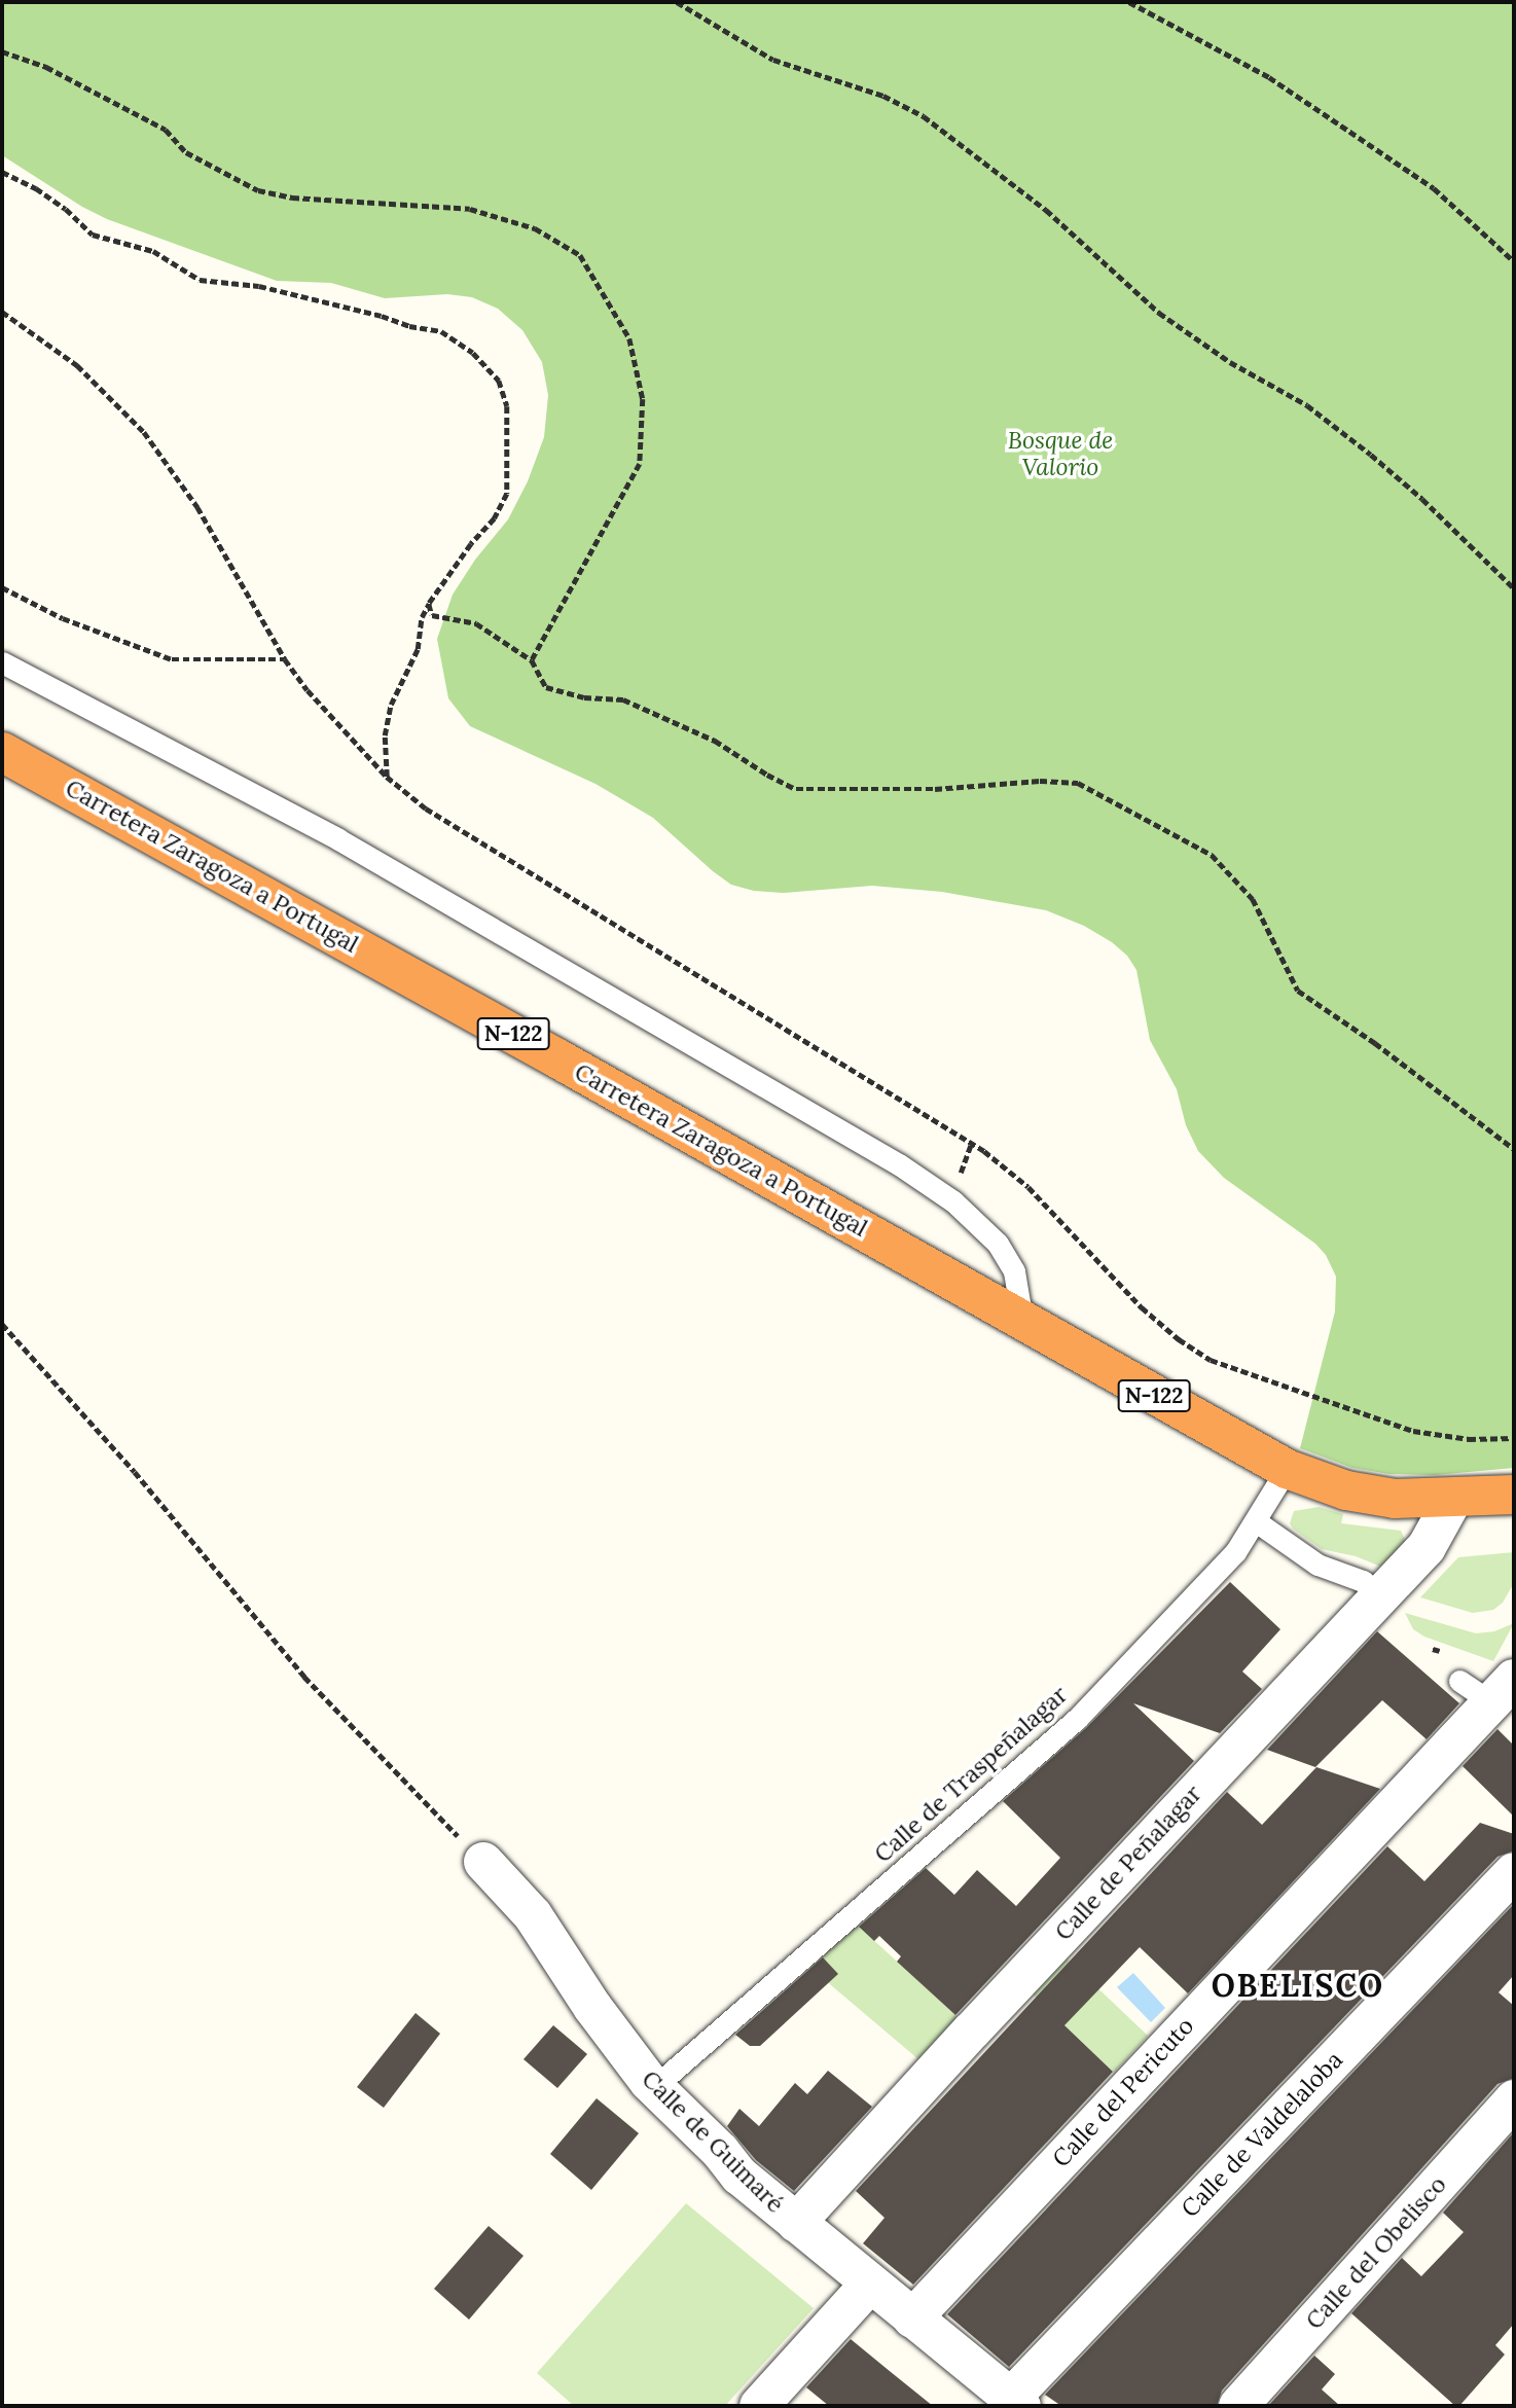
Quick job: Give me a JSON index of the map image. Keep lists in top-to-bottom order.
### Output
{
  "streets": {
    "highway": ["Carretera Zaragoza a Portugal", "N-122"],
    "street": [
      "Calle de Peñalagar",
      "Calle del Pericuto",
      "Calle de Valdelaloba",
      "Calle de Guimaré",
      "Calle del Obelisco"
    ],
    "lane": ["Calle de Traspeñalagar"]
  },
  "crossings": [
    ["Carretera Zaragoza a Portugal", "N-122"],
    ["Carretera Zaragoza a Portugal", "Calle de Traspeñalagar"],
    ["N-122", "Calle de Traspeñalagar"],
    ["N-122", "Calle de Peñalagar"],
    ["Calle de Traspeñalagar", "Calle de Guimaré"],
    ["Calle de Peñalagar", "Calle de Guimaré"],
    ["Calle del Pericuto", "Calle de Guimaré"],
    ["Calle de Valdelaloba", "Calle de Guimaré"]
  ],
  "districts": ["OBELISCO"],
  "parks": ["Bosque de Valorio"]
}
